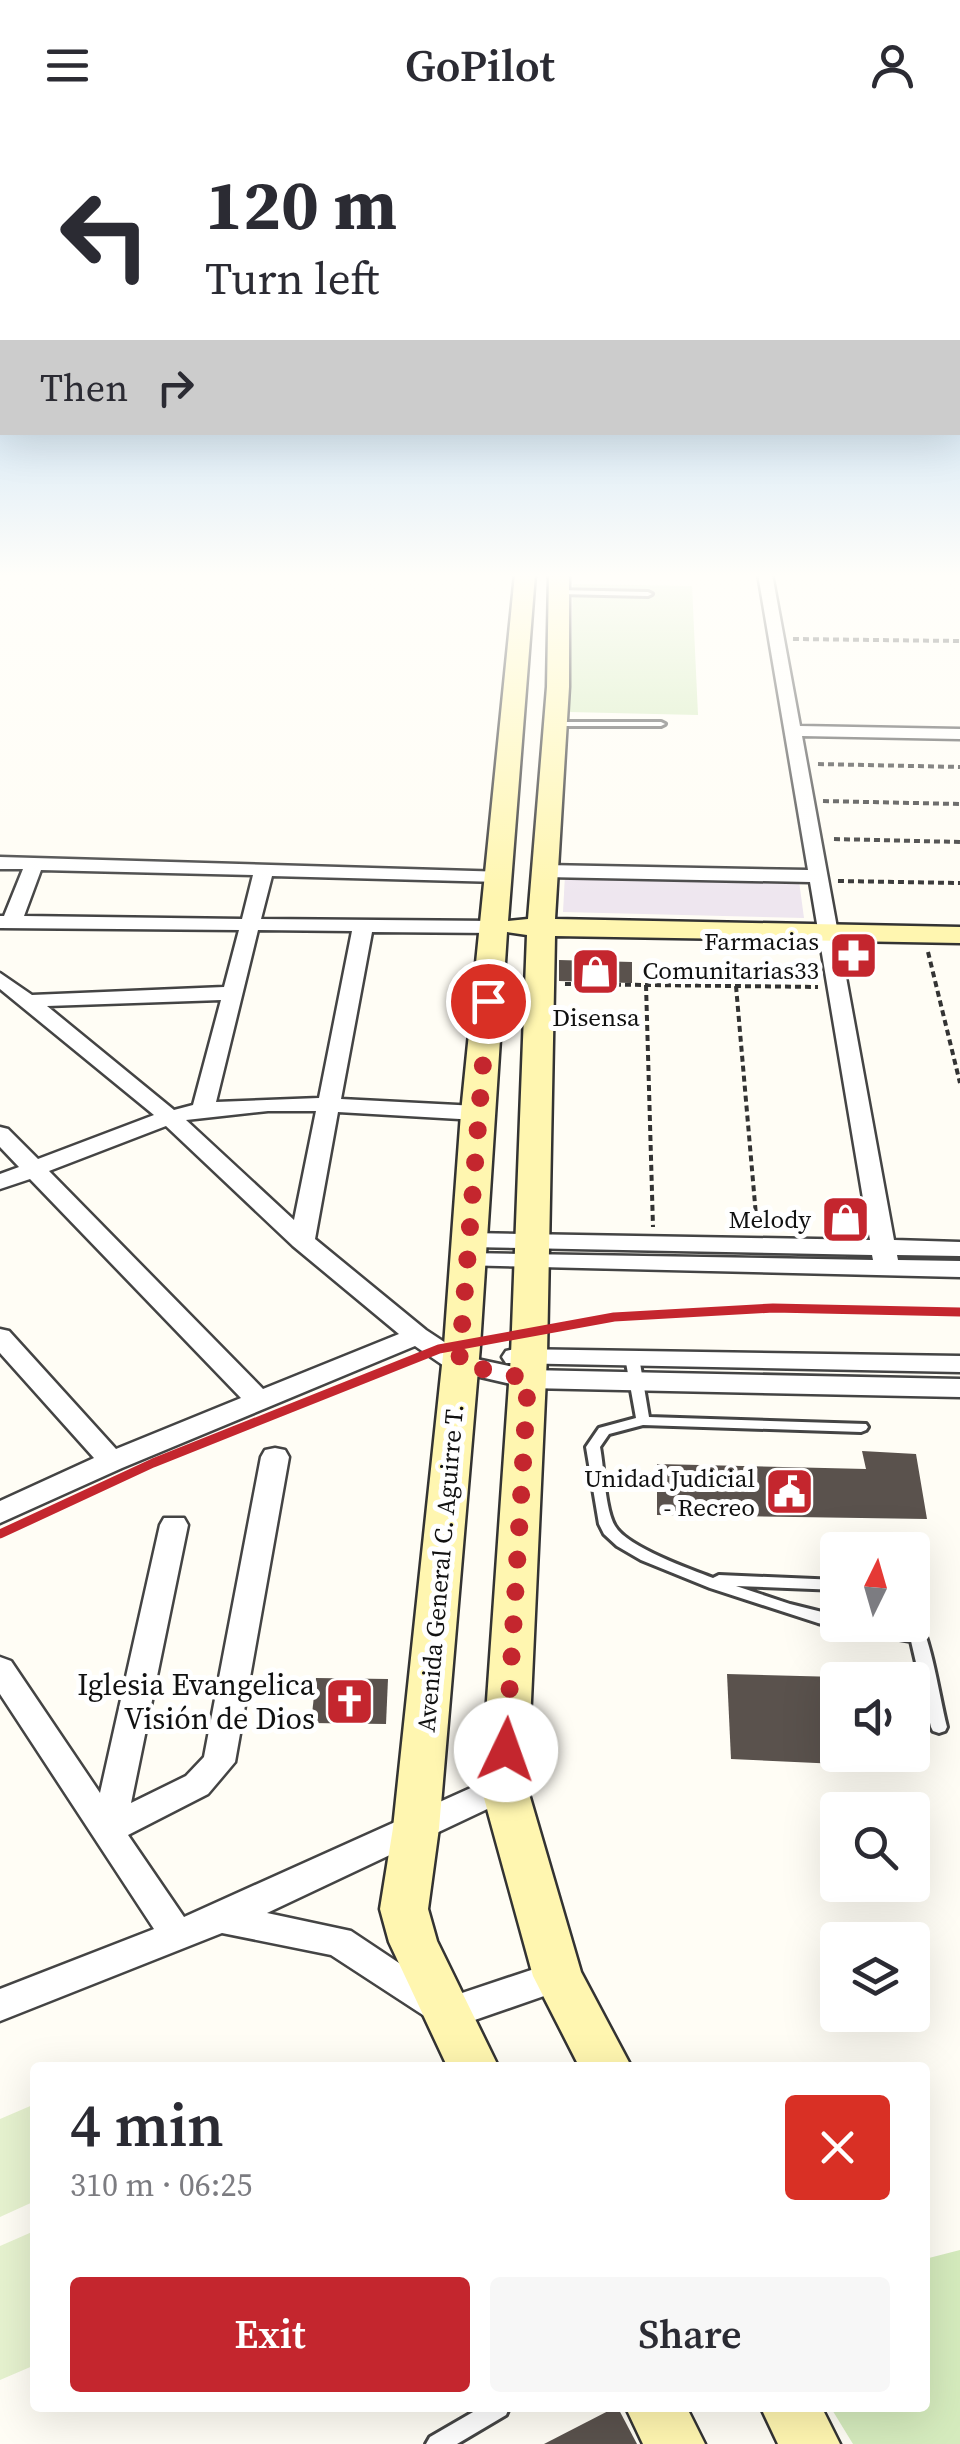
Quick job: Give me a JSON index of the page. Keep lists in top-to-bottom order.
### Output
{
  "streets": {
    "street": ["Avenida General C. Aguirre T."]
  },
  "places": {
    "pharmacy": ["Farmacias Comunitarias33"],
    "shop": ["Disensa", "Melody"],
    "public building": ["Unidad Judicial - Recreo"],
    "church": ["Iglesia Evangelica Visión de Dios"]
  },
  "north": "top",
  "page": {
    "header": "GoPilot",
    "turn": ["120 m", "Turn left"],
    "then": "Then",
    "heading": ["4 min", "310 m · 06:25"],
    "buttons": ["Exit", "Share"]
  }
}
